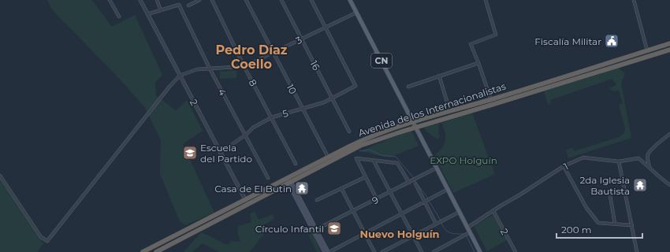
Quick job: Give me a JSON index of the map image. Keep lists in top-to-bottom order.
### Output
{
  "streets": {
    "highway": ["Avenida de los Internacionalistas"],
    "main road": ["CN"],
    "street": [
      "3",
      "16",
      "8",
      "10",
      "4",
      "2",
      "5",
      "1",
      "9"
    ]
  },
  "crossings": [
    ["3", "CN"],
    ["3", "16"],
    ["3", "8"],
    ["3", "10"],
    ["3", "4"],
    ["3", "2"],
    ["3", "5"],
    ["CN", "Avenida de los Internacionalistas"],
    ["CN", "1"],
    ["CN", "9"],
    ["16", "5"],
    ["8", "5"],
    ["10", "Avenida de los Internacionalistas"],
    ["10", "5"],
    ["4", "5"],
    ["2", "Avenida de los Internacionalistas"],
    ["2", "5"],
    ["2", "1"]
  ],
  "districts": ["Pedro Díaz Coello", "Nuevo Holguín"],
  "parks": ["EXPO Holguín"],
  "places": {
    "public building": ["Fiscalía Militar"],
    "school or university": ["Escuela del Partido", "Círculo Infantil"],
    "temple": ["2da Iglesia Bautista", "Casa de El Butin"]
  },
  "scale_bar": "200 m"
}
